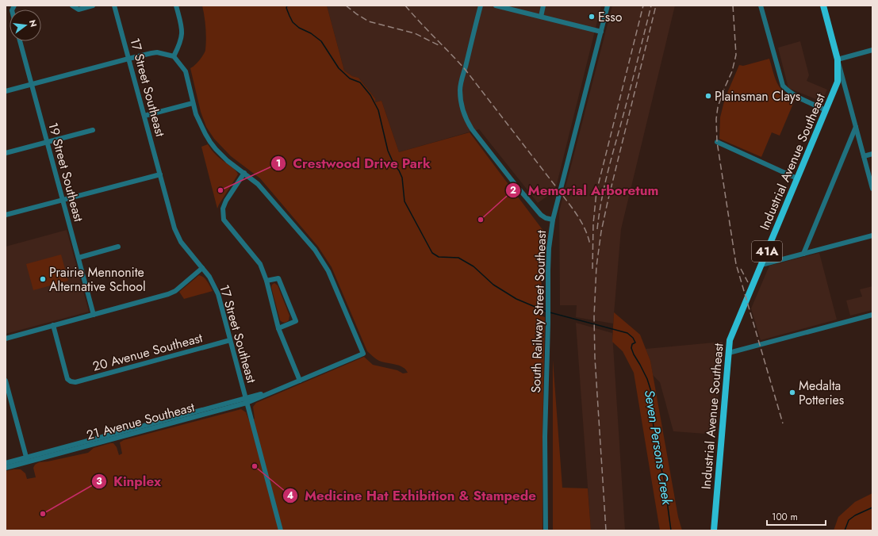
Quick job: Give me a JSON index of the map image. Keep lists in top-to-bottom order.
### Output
{
  "streets": {
    "main road": ["Industrial Avenue Southeast", "41A"],
    "street": [
      "17 Street Southeast",
      "19 Street Southeast",
      "South Railway Street Southeast",
      "20 Avenue Southeast",
      "21 Avenue Southeast"
    ]
  },
  "crossings": [
    ["17 Street Southeast", "20 Avenue Southeast"],
    ["17 Street Southeast", "21 Avenue Southeast"],
    ["Industrial Avenue Southeast", "41A"]
  ],
  "water": ["Seven Persons Creek"],
  "places": [
    "Esso",
    "Plainsman Clays",
    "Crestwood Drive Park",
    "Memorial Arboretum",
    "Prairie Mennonite Alternative School",
    "Medalta Potteries",
    "Medicine Hat Exhibition & Stampede",
    "Kinplex"
  ],
  "scale_bar": "100 m",
  "north": "right"
}
